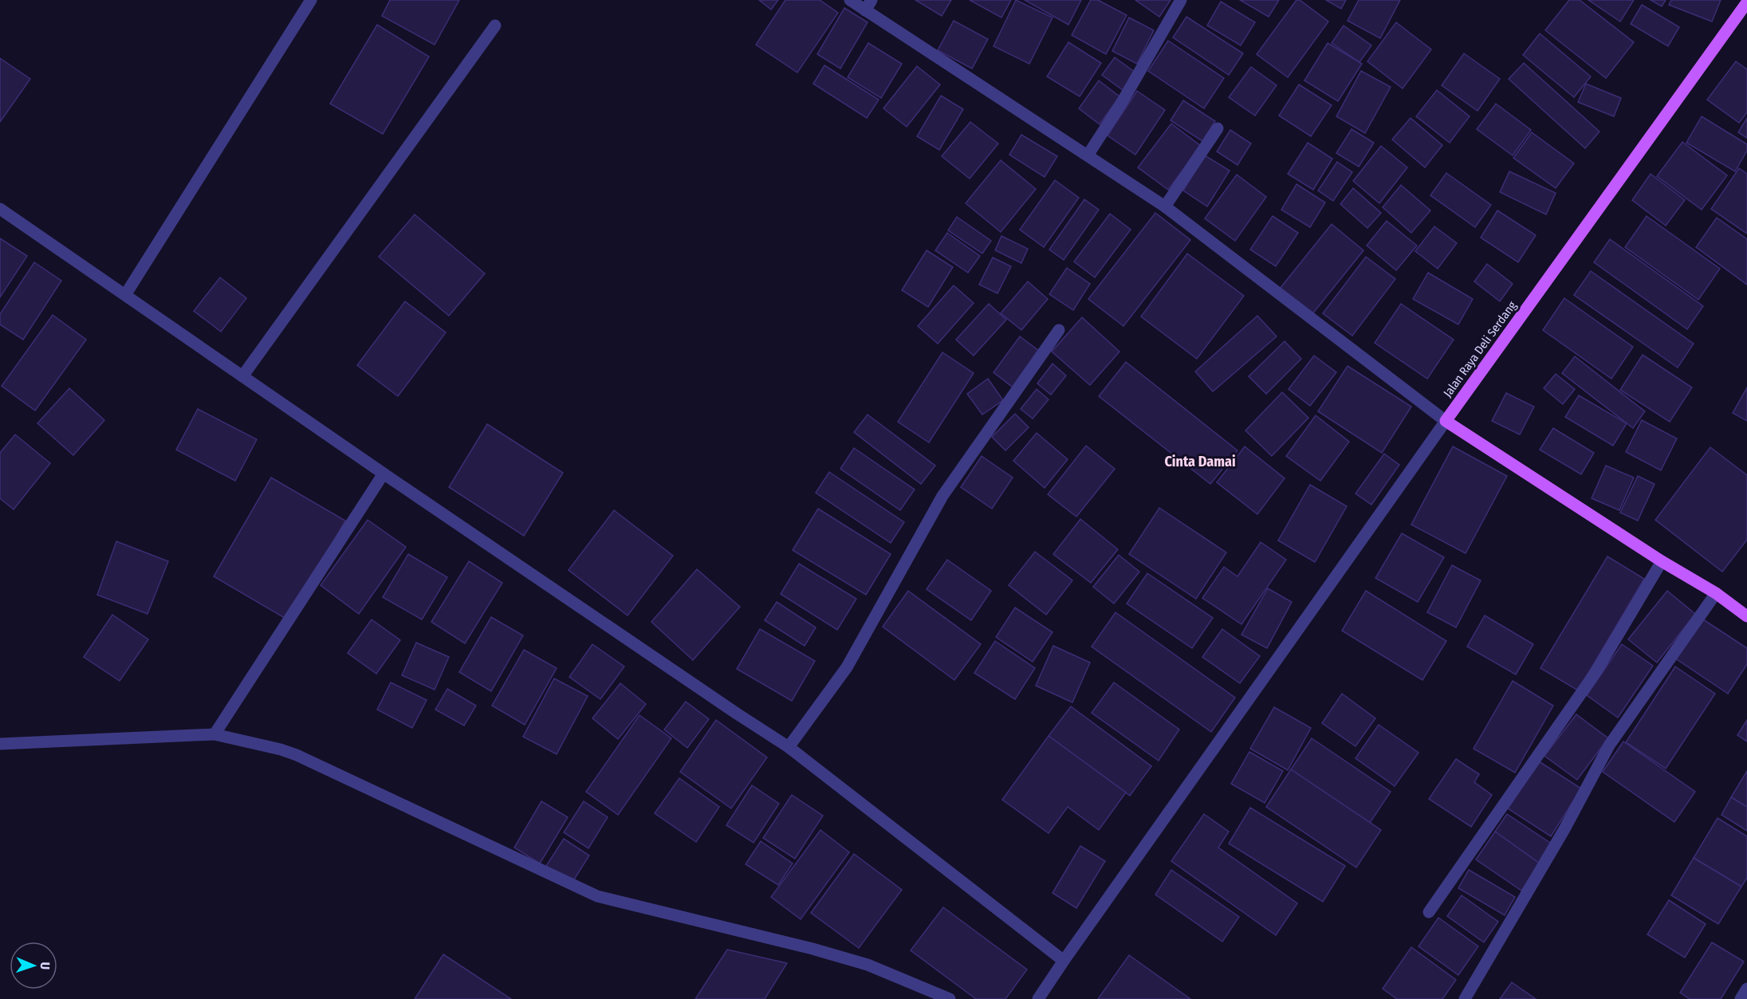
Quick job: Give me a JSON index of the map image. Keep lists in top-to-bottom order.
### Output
{
  "streets": {
    "main road": ["Jalan Raya Deli Serdang"]
  },
  "districts": ["Cinta Damai"],
  "north": "right"
}
